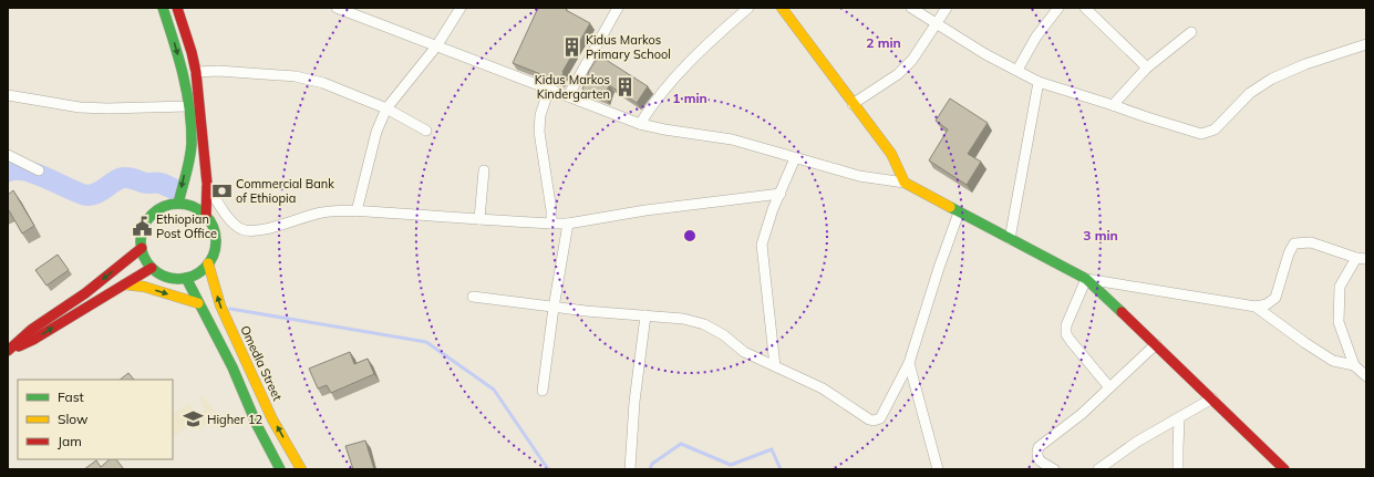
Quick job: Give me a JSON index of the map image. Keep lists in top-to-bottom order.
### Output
{
  "streets": {
    "main road": ["Omedla Street"]
  },
  "places": {
    "building": ["Kidus Markos Primary School", "Kidus Markos Kindergarten"],
    "bank": ["Commercial Bank of Ethiopia"],
    "public building": ["Ethiopian Post Office"],
    "school or university": ["Higher 12"]
  },
  "legend": ["Fast", "Slow", "Jam"],
  "rings": ["2 min", "1 min", "3 min"]
}
